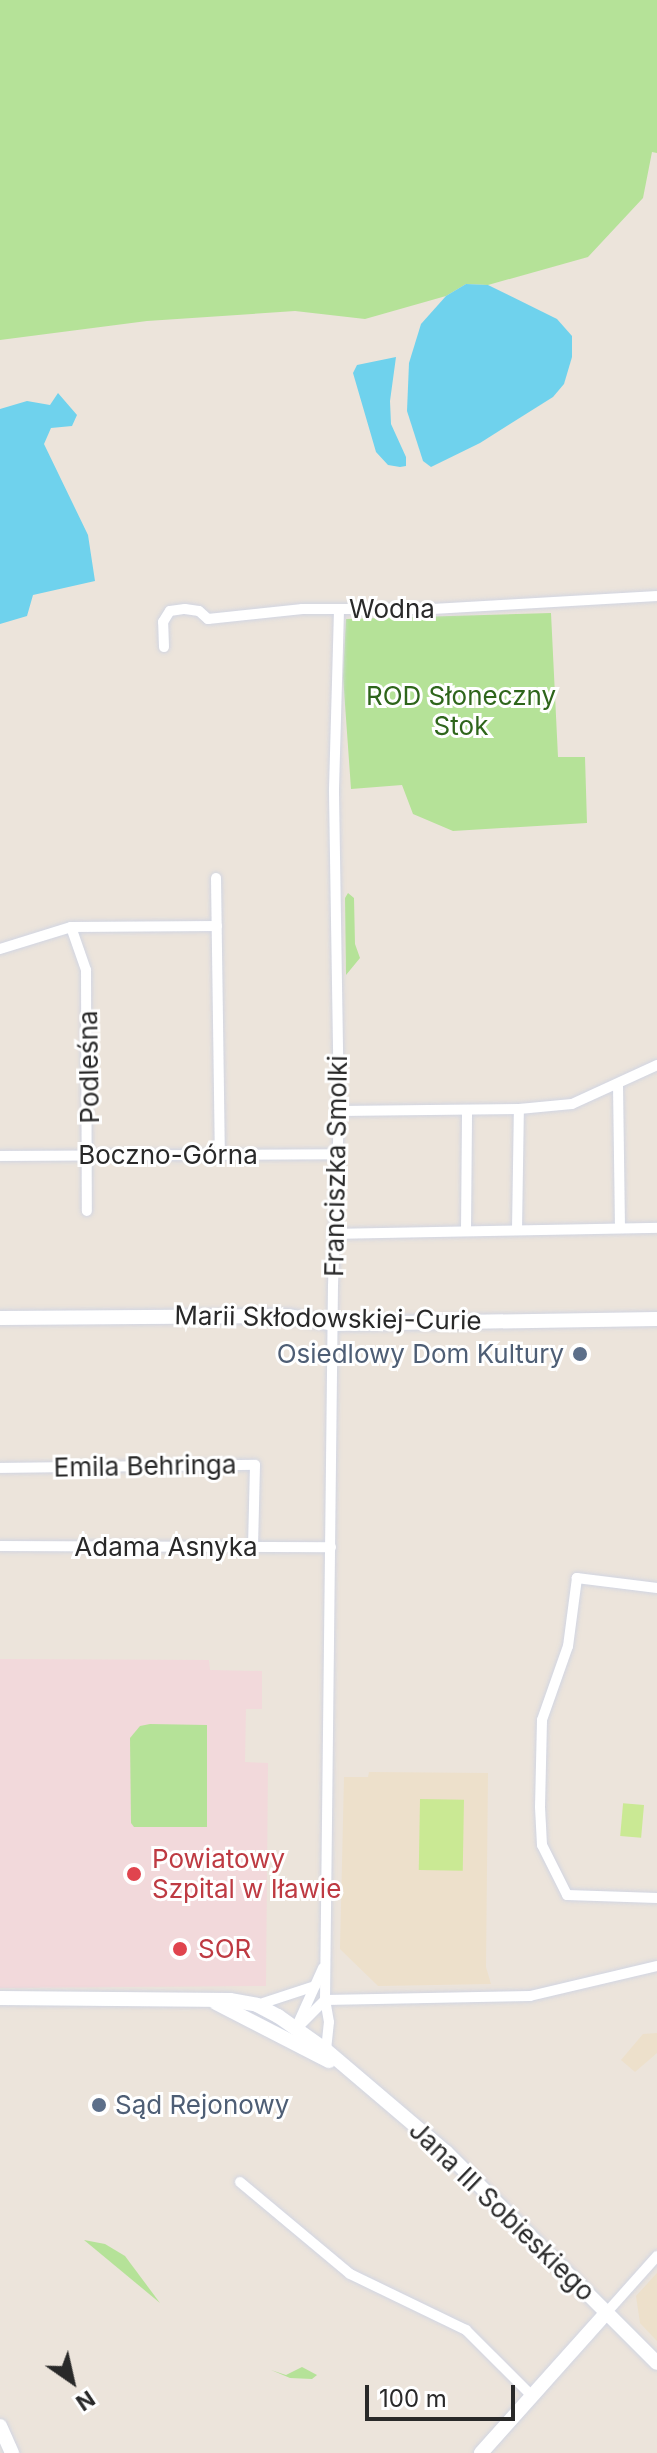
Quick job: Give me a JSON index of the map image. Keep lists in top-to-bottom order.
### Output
{
  "streets": {
    "street": [
      "Wodna",
      "Podleśna",
      "Boczno-Górna",
      "Franciszka Smolki",
      "Marii Skłodowskiej-Curie",
      "Emila Behringa",
      "Adama Asnyka",
      "Jana III Sobieskiego"
    ]
  },
  "crossings": [
    ["Wodna", "Franciszka Smolki"],
    ["Podleśna", "Boczno-Górna"],
    ["Boczno-Górna", "Franciszka Smolki"],
    ["Franciszka Smolki", "Marii Skłodowskiej-Curie"],
    ["Franciszka Smolki", "Adama Asnyka"],
    ["Franciszka Smolki", "Jana III Sobieskiego"],
    ["Emila Behringa", "Adama Asnyka"]
  ],
  "parks": ["ROD Słoneczny Stok"],
  "places": [
    "Osiedlowy Dom Kultury",
    "Powiatowy Szpital w Iławie",
    "SOR",
    "Sąd Rejonowy"
  ],
  "scale_bar": "100 m",
  "north": "bottom right"
}
